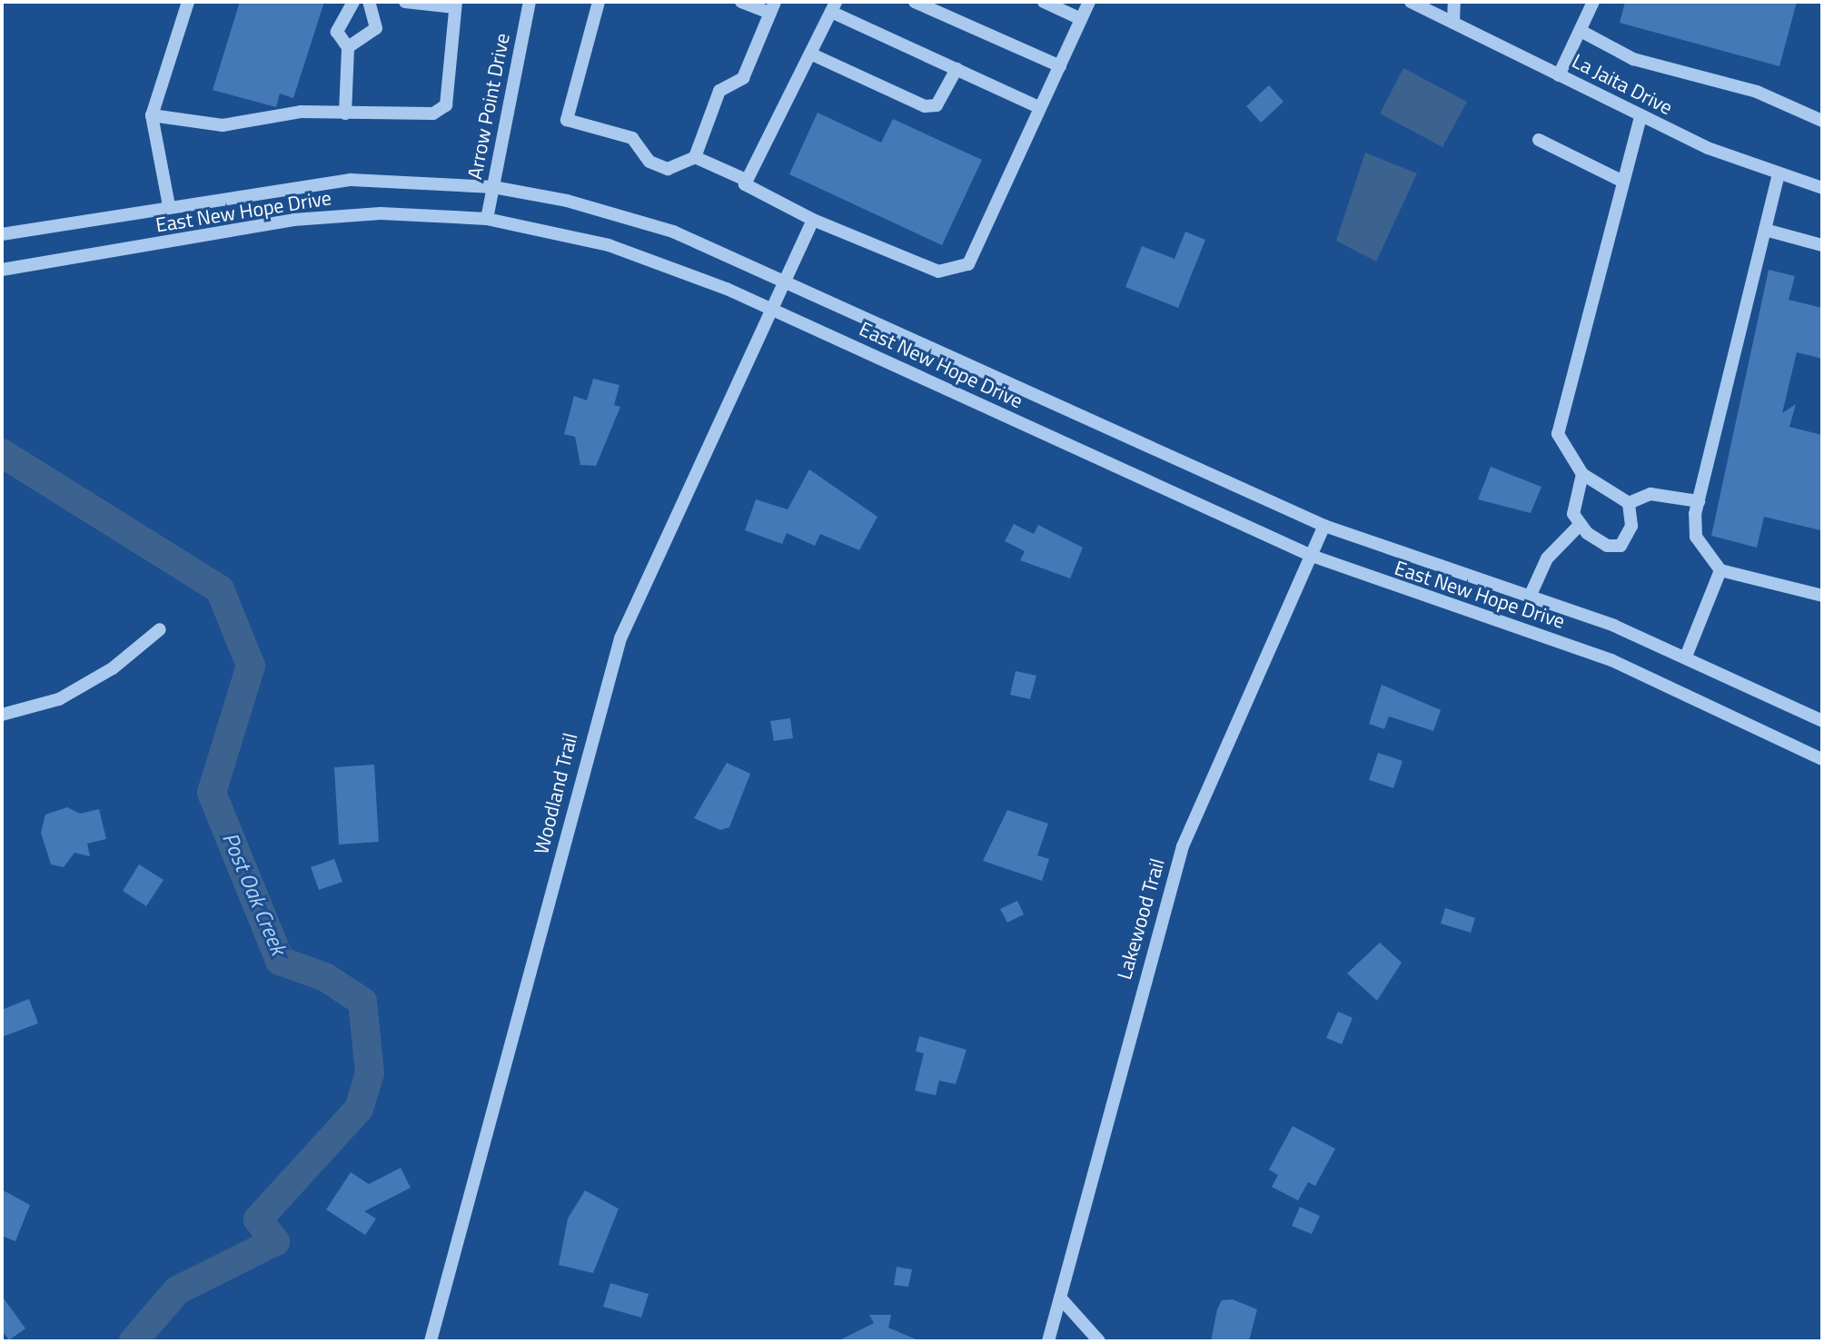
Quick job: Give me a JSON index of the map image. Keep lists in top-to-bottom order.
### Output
{
  "streets": {
    "street": [
      "La Jaita Drive",
      "Arrow Point Drive",
      "East New Hope Drive",
      "Woodland Trail",
      "Lakewood Trail"
    ]
  },
  "crossings": [
    ["Arrow Point Drive", "East New Hope Drive"],
    ["East New Hope Drive", "Woodland Trail"],
    ["East New Hope Drive", "Lakewood Trail"]
  ],
  "water": ["Post Oak Creek"]
}
